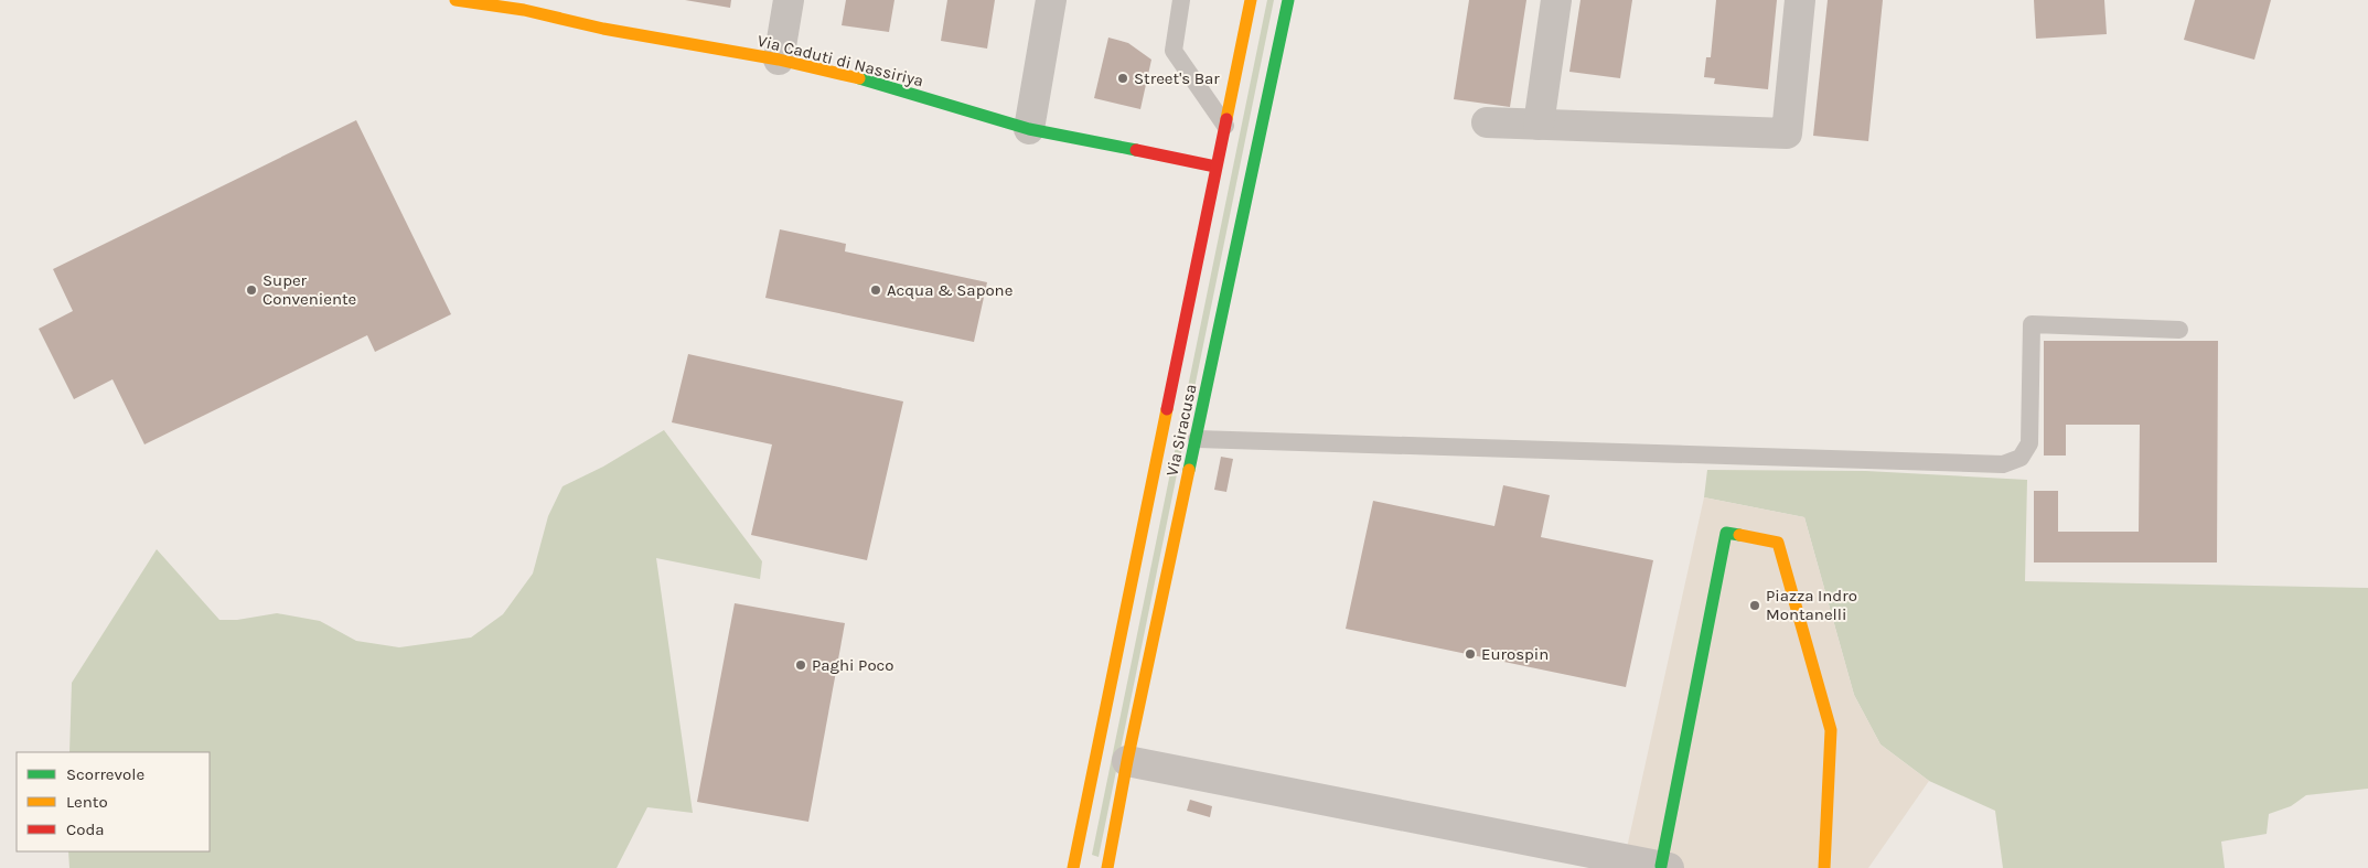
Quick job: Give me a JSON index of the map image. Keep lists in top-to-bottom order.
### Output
{
  "streets": {
    "main road": ["Via Caduti di Nassiriya", "Via Siracusa"]
  },
  "crossings": [
    ["Via Caduti di Nassiriya", "Via Siracusa"]
  ],
  "places": [
    "Street's Bar",
    "Super Conveniente",
    "Acqua & Sapone",
    "Piazza Indro Montanelli",
    "Eurospin",
    "Paghi Poco"
  ],
  "legend": ["Scorrevole", "Lento", "Coda"]
}
